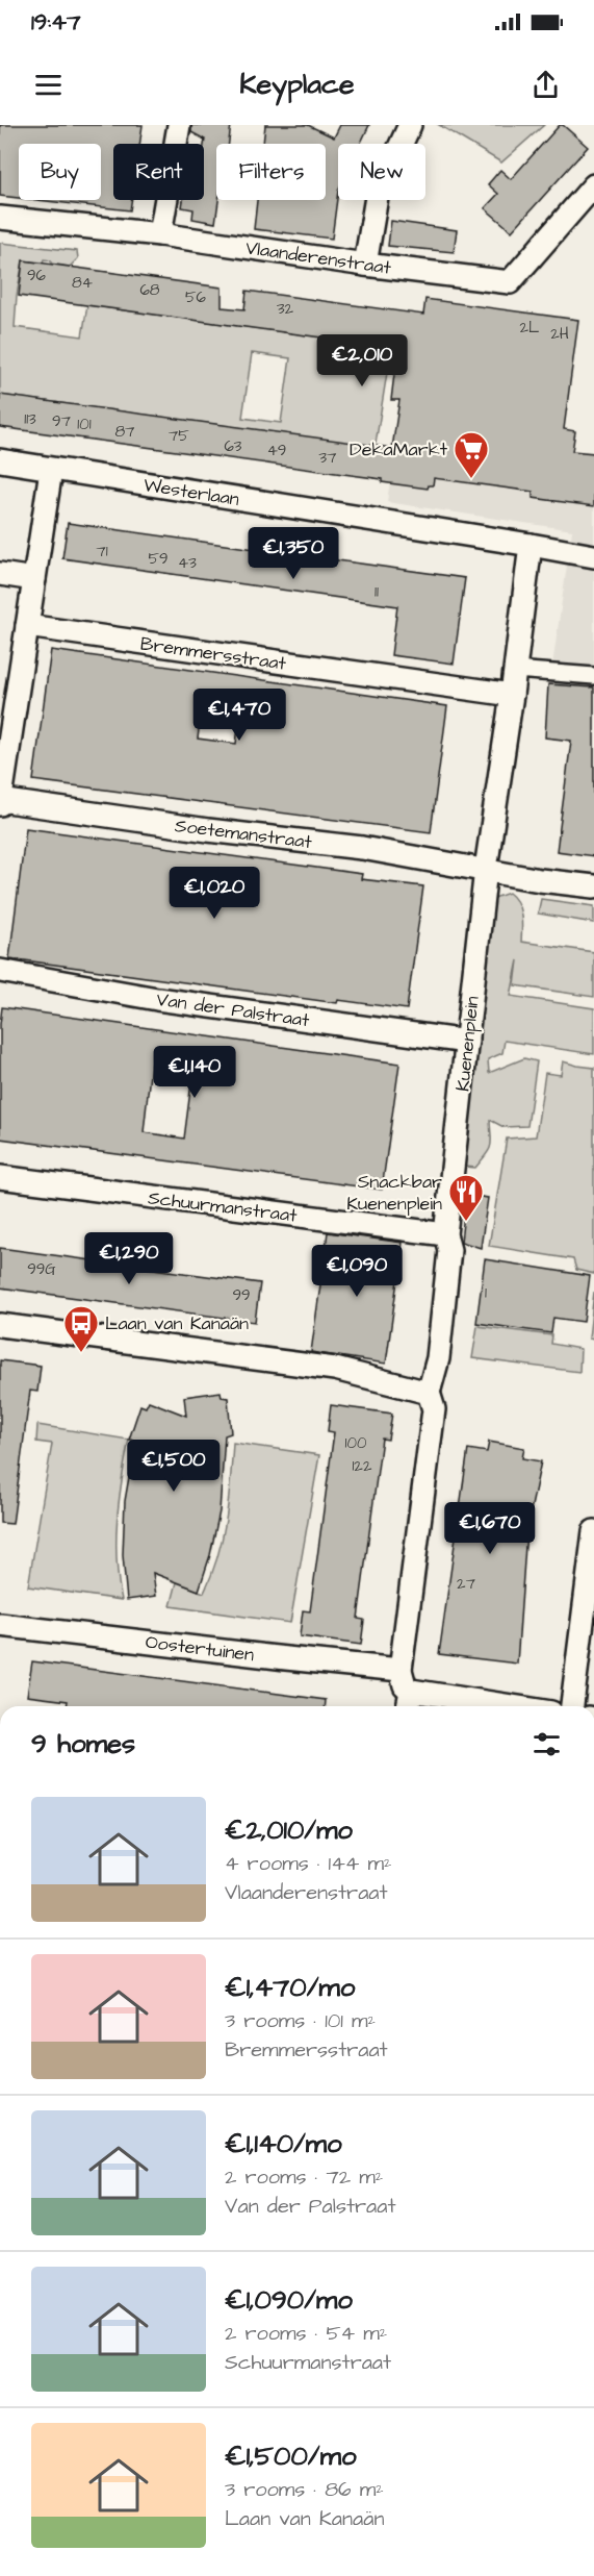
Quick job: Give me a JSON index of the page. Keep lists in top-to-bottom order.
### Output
{
  "streets": {
    "street": [
      "Vlaanderenstraat",
      "Westerlaan",
      "Bremmersstraat",
      "Soetemanstraat",
      "Van der Palstraat",
      "Kuenenplein",
      "Schuurmanstraat",
      "Oostertuinen"
    ]
  },
  "crossings": [
    ["Westerlaan", "Kuenenplein"],
    ["Bremmersstraat", "Kuenenplein"],
    ["Soetemanstraat", "Kuenenplein"],
    ["Van der Palstraat", "Kuenenplein"],
    ["Kuenenplein", "Schuurmanstraat"],
    ["Kuenenplein", "Oostertuinen"]
  ],
  "places": {
    "supermarket": ["DekaMarkt"],
    "restaurant": ["Snackbar Kuenenplein"],
    "bus stop": ["Laan van Kanaän"]
  },
  "house_numbers": [
    "96",
    "84",
    "68",
    "56",
    "32",
    "2L",
    "2H",
    "113",
    "97",
    "101",
    "87",
    "75",
    "63",
    "49",
    "37",
    "71",
    "59",
    "43",
    "11",
    "99G",
    "1",
    "99",
    "100",
    "122",
    "27"
  ],
  "page": {
    "status": "19:47",
    "header": "Keyplace",
    "chip": [
      "Buy",
      "Rent",
      "Filters",
      "New"
    ],
    "price": [
      "€2,010",
      "€1,350",
      "€1,470",
      "€1,020",
      "€1,140",
      "€1,290",
      "€1,090",
      "€1,500",
      "€1,670"
    ],
    "heading": "9 homes",
    "list": [
      {
        "name": "€2,010/mo",
        "note": "4 rooms · 144 m² · Vlaanderenstraat"
      },
      {
        "name": "€1,470/mo",
        "note": "3 rooms · 101 m² · Bremmersstraat"
      },
      {
        "name": "€1,140/mo",
        "note": "2 rooms · 72 m² · Van der Palstraat"
      },
      {
        "name": "€1,090/mo",
        "note": "2 rooms · 54 m² · Schuurmanstraat"
      },
      {
        "name": "€1,500/mo",
        "note": "3 rooms · 86 m² · Laan van Kanaän"
      }
    ]
  }
}
